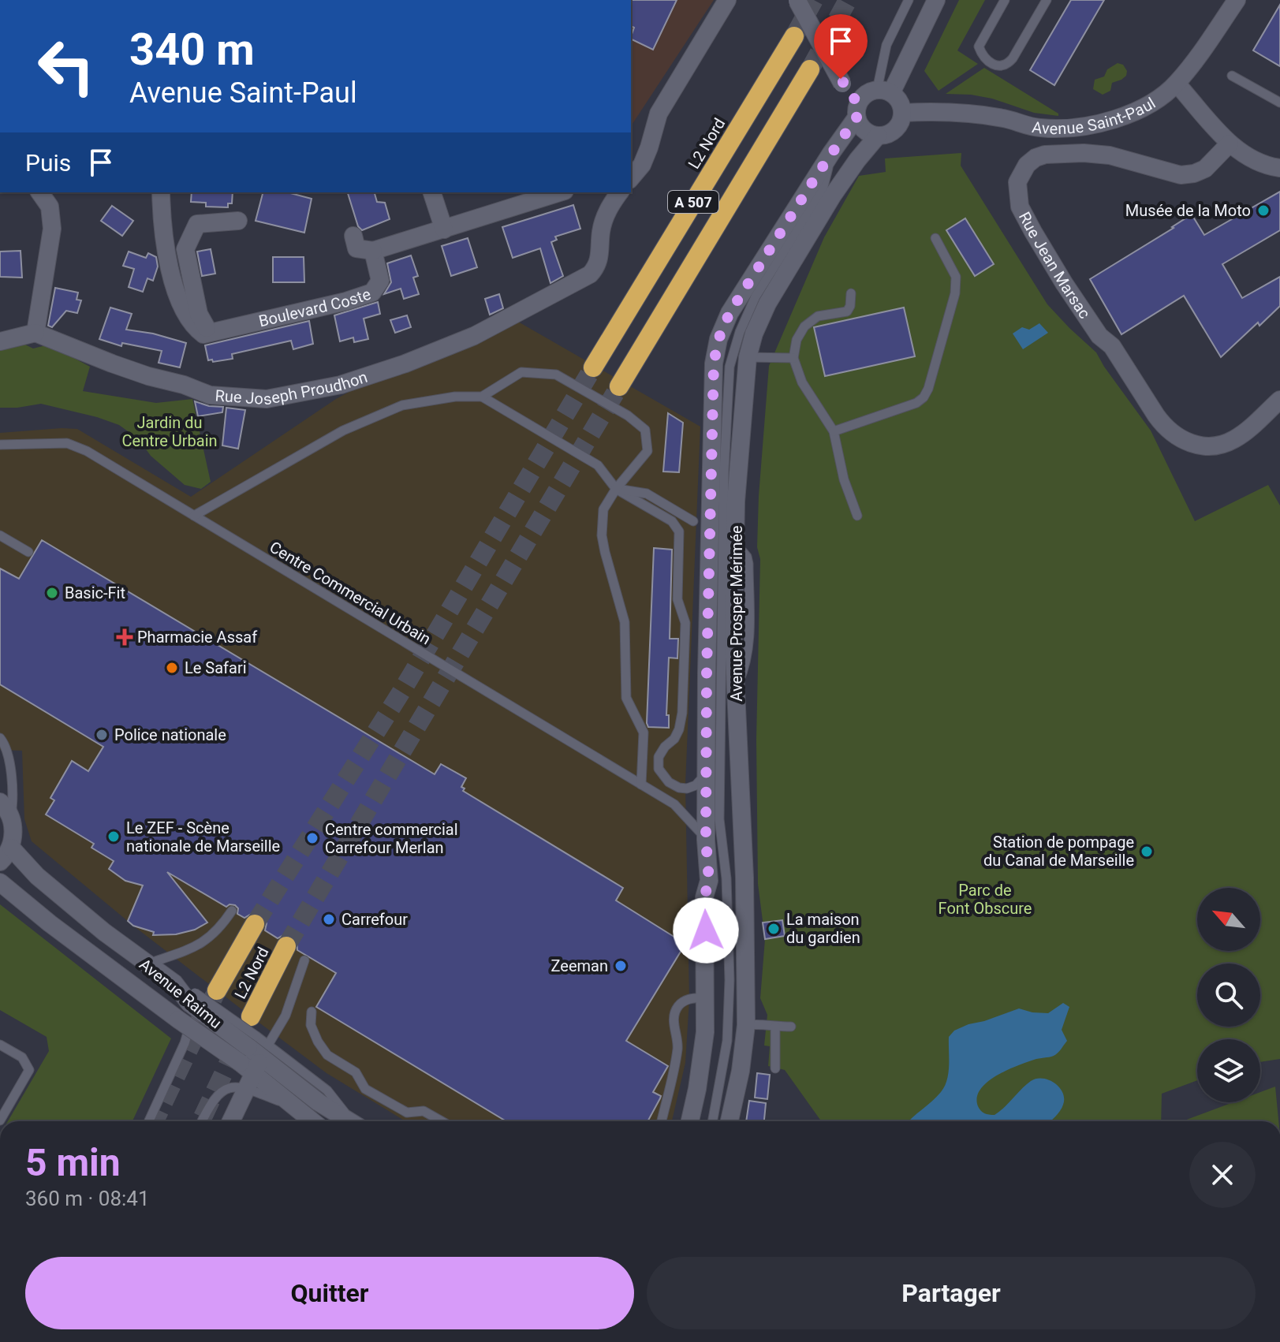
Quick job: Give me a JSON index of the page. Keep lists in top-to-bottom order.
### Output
{
  "streets": {
    "highway": ["L2 Nord", "A 507"],
    "street": [
      "Avenue Saint-Paul",
      "Rue Jean Marsac",
      "Boulevard Coste",
      "Rue Joseph Proudhon",
      "Avenue Prosper Mérimée",
      "Avenue Raimu"
    ],
    "lane": ["Centre Commercial Urbain"]
  },
  "crossings": [
    ["Avenue Saint-Paul", "Avenue Prosper Mérimée"],
    ["Centre Commercial Urbain", "Avenue Prosper Mérimée"]
  ],
  "parks": ["Jardin du Centre Urbain", "Parc de Font Obscure"],
  "places": {
    "other": [
      "Musée de la Moto",
      "Basic-Fit",
      "Le Safari",
      "Police nationale",
      "Le ZEF - Scène nationale de Marseille",
      "Centre commercial Carrefour Merlan",
      "Station de pompage du Canal de Marseille",
      "Carrefour",
      "La maison du gardien",
      "Zeeman"
    ],
    "health": ["Pharmacie Assaf"]
  },
  "north": "top left",
  "page": {
    "turn": ["340 m", "Avenue Saint-Paul"],
    "then": "Puis",
    "heading": ["5 min", "360 m · 08:41"],
    "buttons": ["Quitter", "Partager"]
  }
}
